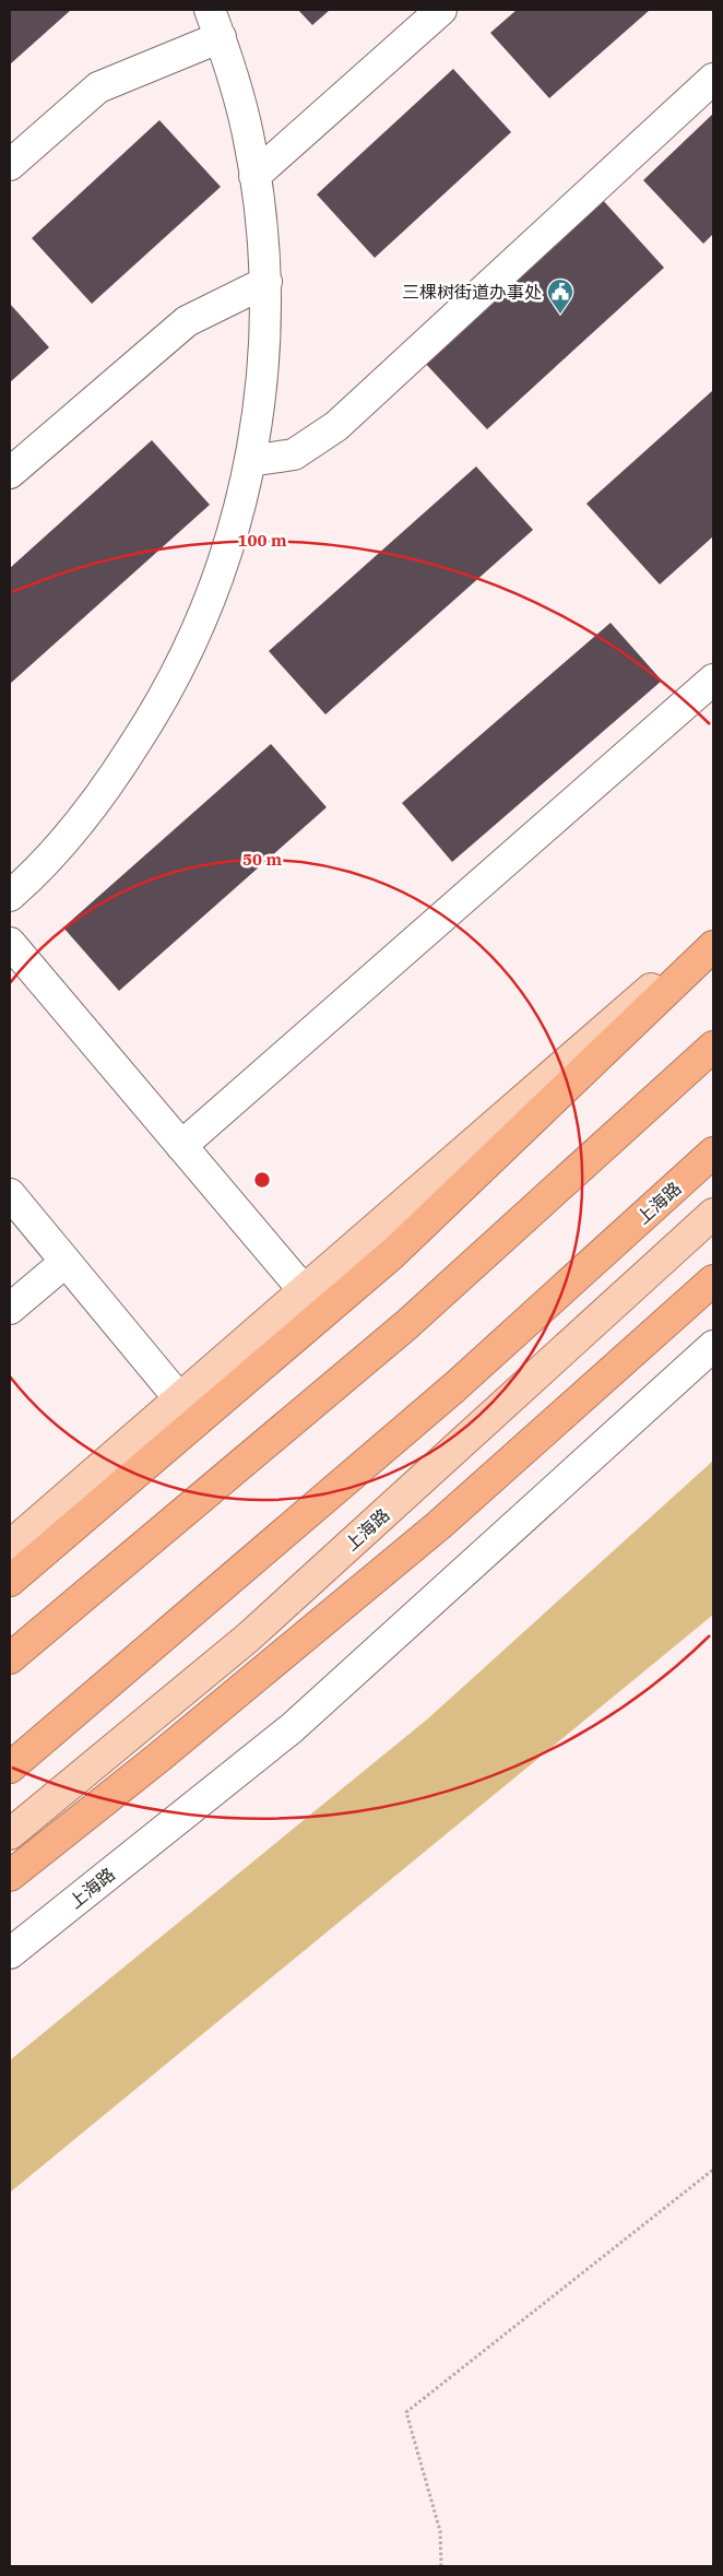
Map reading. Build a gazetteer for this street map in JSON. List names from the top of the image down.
{
  "streets": {
    "highway": ["上海路"]
  },
  "places": {
    "public building": ["三棵树街道办事处"]
  },
  "rings": ["100 m", "50 m"]
}
